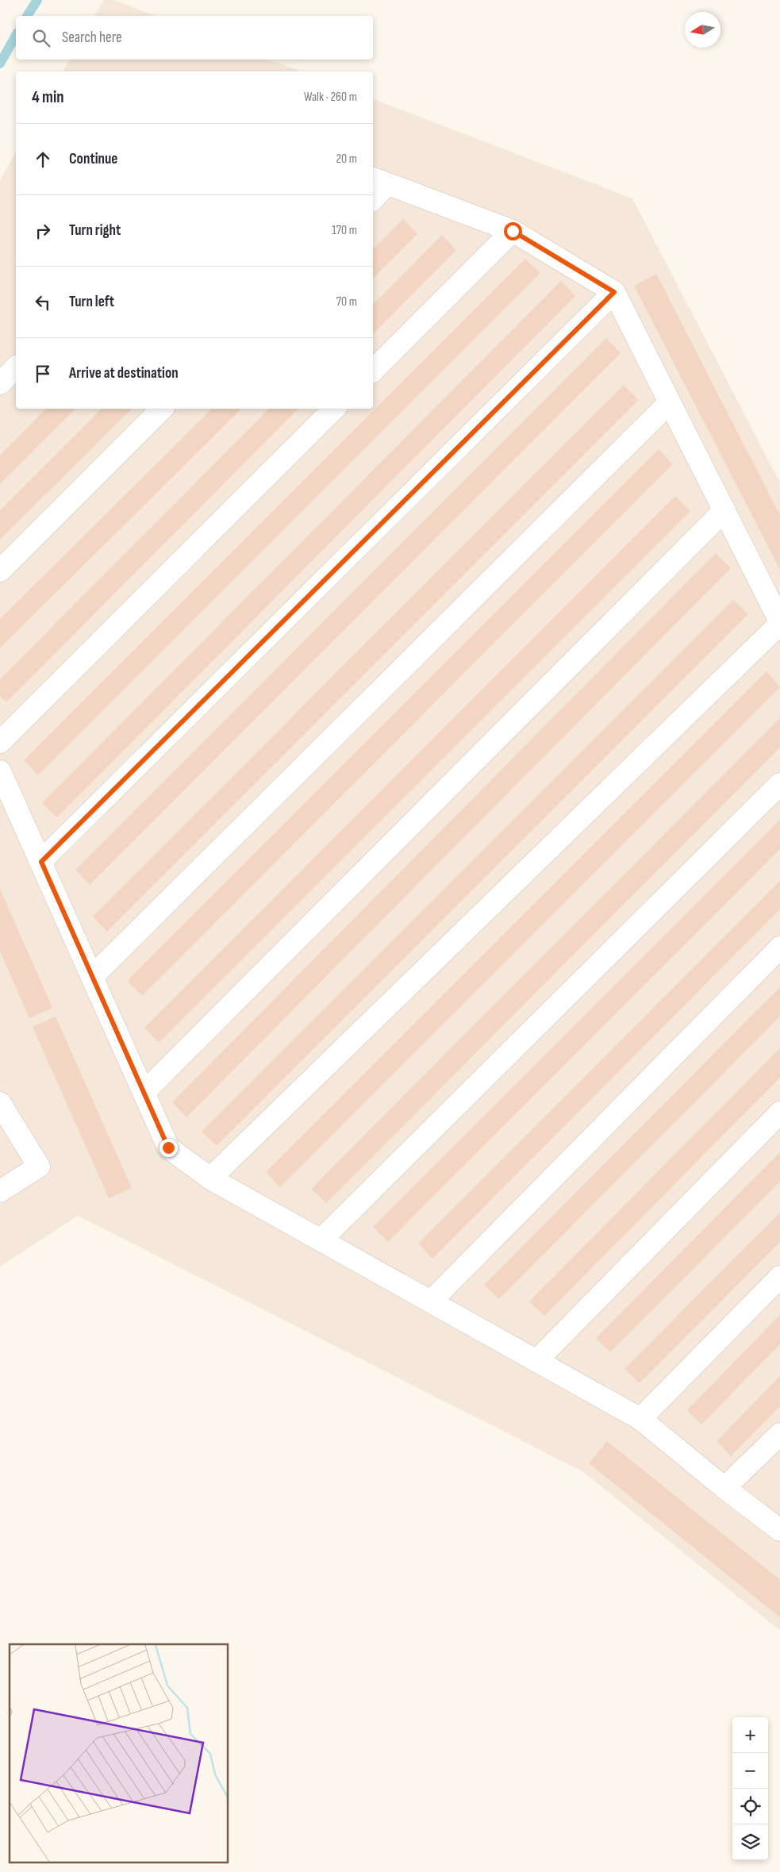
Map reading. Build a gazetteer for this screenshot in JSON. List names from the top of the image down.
{
  "north": "left",
  "page": {
    "search": "Search here",
    "heading": ["4 min", "Walk · 260 m"],
    "list": [
      ["Continue", "20 m"],
      ["Turn right", "170 m"],
      ["Turn left", "70 m"],
      "Arrive at destination"
    ],
    "map_buttons": ["+", "−"]
  }
}
